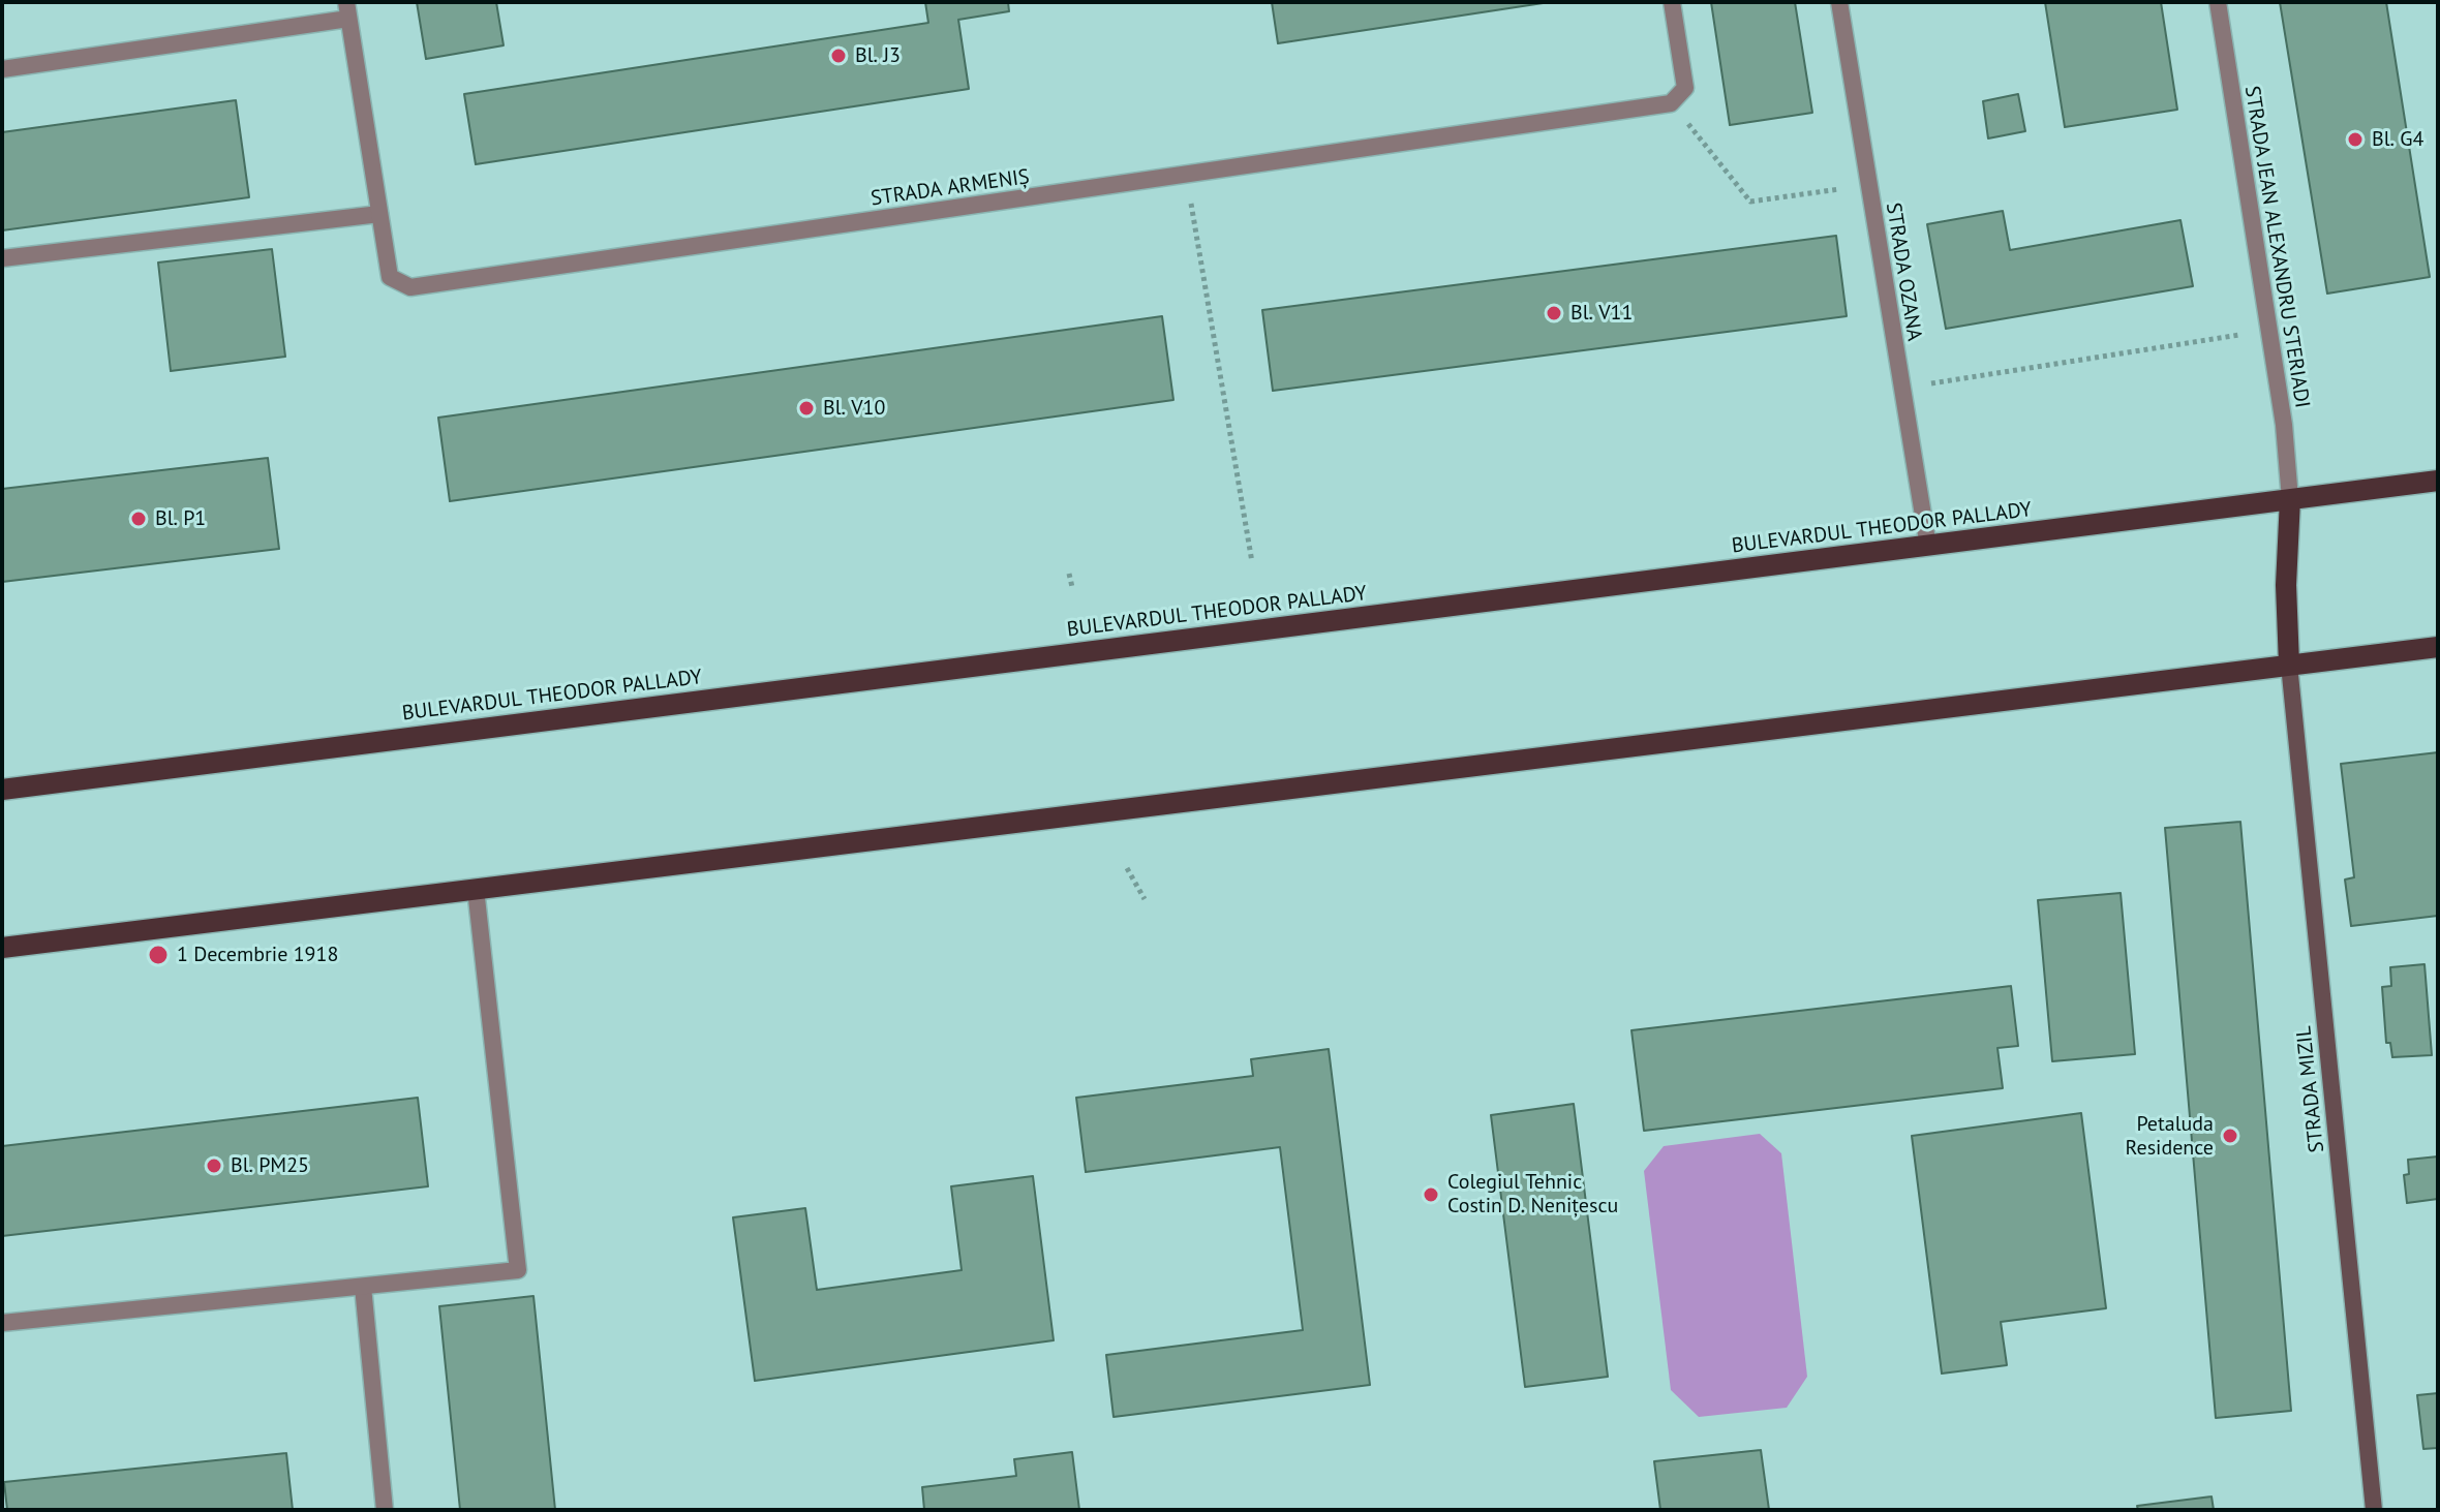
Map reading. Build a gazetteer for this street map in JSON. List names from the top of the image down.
{
  "streets": {
    "main road": ["BULEVARDUL THEODOR PALLADY"],
    "street": [
      "STRADA ARMENIȘ",
      "STRADA JEAN ALEXANDRU STERIADI",
      "STRADA OZANA",
      "STRADA MIZIL"
    ]
  },
  "crossings": [
    ["STRADA JEAN ALEXANDRU STERIADI", "BULEVARDUL THEODOR PALLADY"],
    ["STRADA OZANA", "BULEVARDUL THEODOR PALLADY"]
  ],
  "places": [
    "Bl. J3",
    "Bl. G4",
    "Bl. V11",
    "Bl. V10",
    "Bl. P1",
    "1 Decembrie 1918",
    "Petaluda Residence",
    "Bl. PM25",
    "Colegiul Tehnic Costin D. Nenițescu"
  ]
}
